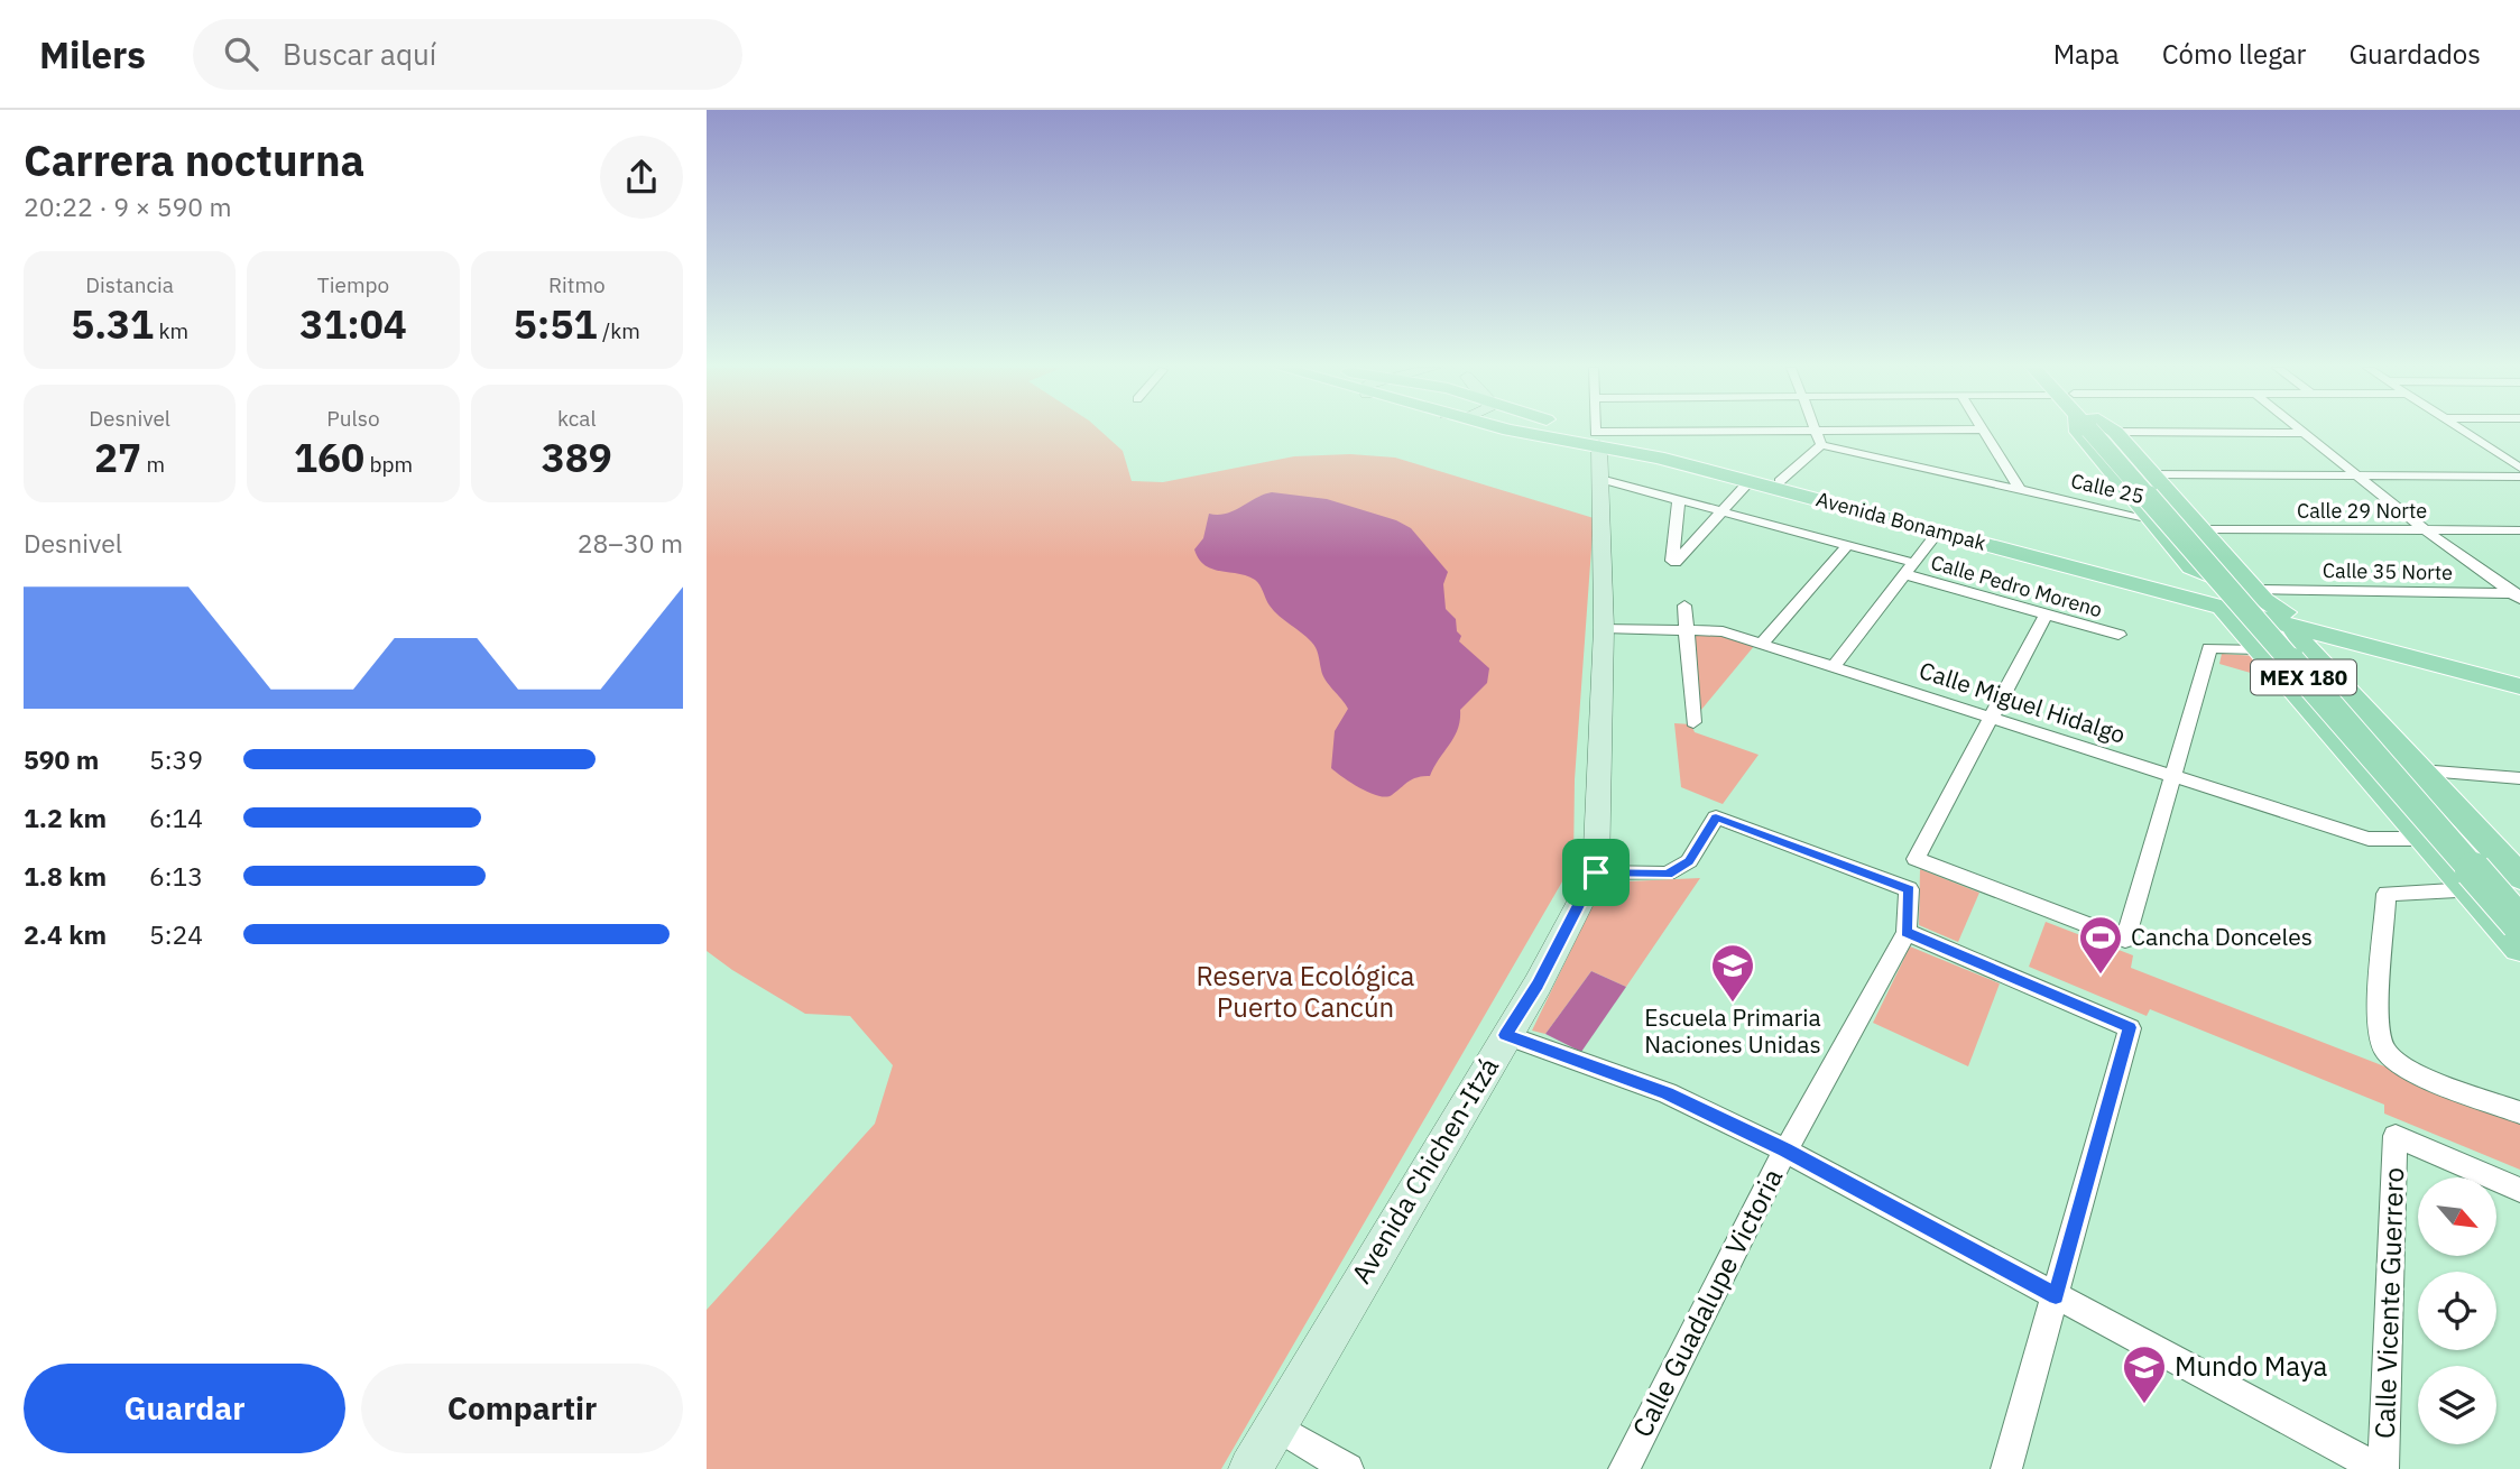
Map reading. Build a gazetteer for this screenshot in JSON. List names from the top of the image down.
{
  "streets": {
    "main road": ["Avenida Bonampak", "MEX 180"],
    "street": [
      "Calle 25",
      "Calle 29 Norte",
      "Calle 35 Norte",
      "Calle Pedro Moreno",
      "Calle Miguel Hidalgo",
      "Avenida Chichen-Itzá",
      "Calle Guadalupe Victoria",
      "Calle Vicente Guerrero"
    ]
  },
  "crossings": [
    ["Avenida Bonampak", "Avenida Chichen-Itzá"],
    ["Calle Pedro Moreno", "Avenida Chichen-Itzá"],
    ["Calle Miguel Hidalgo", "Avenida Chichen-Itzá"]
  ],
  "parks": ["Reserva Ecológica Puerto Cancún"],
  "places": {
    "sports": ["Cancha Donceles"],
    "school or university": ["Escuela Primaria Naciones Unidas", "Mundo Maya"]
  },
  "north": "bottom right",
  "page": {
    "header": "Milers",
    "search": "Buscar aquí",
    "nav": ["Mapa", "Cómo llegar", "Guardados"],
    "heading": ["Carrera nocturna", "20:22 · 9 × 590 m"],
    "stats": [
      ["Distancia", "5.31 km"],
      ["Tiempo", "31:04"],
      ["Ritmo", "5:51 /km"],
      ["Desnivel", "27 m"],
      ["Pulso", "160 bpm"],
      ["kcal", "389"]
    ],
    "chart": ["Desnivel", "28–30 m"],
    "list": [
      {
        "name": "590 m",
        "note": "5:39"
      },
      {
        "name": "1.2 km",
        "note": "6:14"
      },
      {
        "name": "1.8 km",
        "note": "6:13"
      },
      {
        "name": "2.4 km",
        "note": "5:24"
      }
    ],
    "buttons": ["Guardar", "Compartir"]
  }
}
